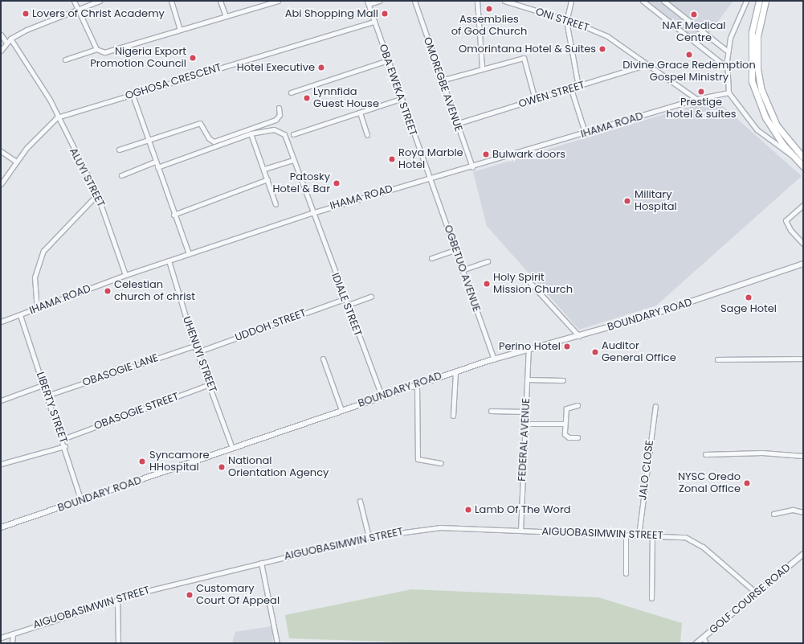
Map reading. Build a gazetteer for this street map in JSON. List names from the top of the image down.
{
  "streets": {
    "street": [
      "ONI STREET",
      "OGHOSA CRESCENT",
      "OMOREGBE AVENUE",
      "OBA EWEKA STREET",
      "OWEN STREET",
      "IHAMA ROAD",
      "ALUYI STREET",
      "OGBETUO AVENUE",
      "IDIALE STREET",
      "BOUNDARY ROAD",
      "UDDOH STREET",
      "UHENUYI STREET",
      "OBASOGIE LANE",
      "LIBERTY STREET",
      "OBASOGIE STREET",
      "FEDERAL AVENUE",
      "JALO CLOSE",
      "AIGUOBASIMWIN STREET",
      "GOLF COURSE ROAD"
    ]
  },
  "crossings": [
    ["ONI STREET", "OWEN STREET"],
    ["ONI STREET", "IHAMA ROAD"],
    ["OGHOSA CRESCENT", "OBA EWEKA STREET"],
    ["OGHOSA CRESCENT", "ALUYI STREET"],
    ["OMOREGBE AVENUE", "OWEN STREET"],
    ["OMOREGBE AVENUE", "IHAMA ROAD"],
    ["OBA EWEKA STREET", "IHAMA ROAD"],
    ["OBA EWEKA STREET", "OGBETUO AVENUE"],
    ["IHAMA ROAD", "ALUYI STREET"],
    ["IHAMA ROAD", "OGBETUO AVENUE"],
    ["IHAMA ROAD", "IDIALE STREET"],
    ["IHAMA ROAD", "UHENUYI STREET"],
    ["IHAMA ROAD", "LIBERTY STREET"],
    ["OGBETUO AVENUE", "BOUNDARY ROAD"],
    ["IDIALE STREET", "BOUNDARY ROAD"],
    ["IDIALE STREET", "UDDOH STREET"],
    ["BOUNDARY ROAD", "UHENUYI STREET"],
    ["BOUNDARY ROAD", "LIBERTY STREET"],
    ["BOUNDARY ROAD", "FEDERAL AVENUE"],
    ["UDDOH STREET", "UHENUYI STREET"],
    ["UHENUYI STREET", "OBASOGIE LANE"],
    ["UHENUYI STREET", "OBASOGIE STREET"],
    ["OBASOGIE LANE", "LIBERTY STREET"],
    ["LIBERTY STREET", "OBASOGIE STREET"],
    ["FEDERAL AVENUE", "AIGUOBASIMWIN STREET"],
    ["JALO CLOSE", "AIGUOBASIMWIN STREET"],
    ["AIGUOBASIMWIN STREET", "GOLF COURSE ROAD"]
  ],
  "places": [
    "Assemblies of God Church",
    "Lovers of Christ Academy",
    "Abi Shopping Mall",
    "NAF Medical Centre",
    "Omorintana Hotel & Suites",
    "Divine Grace Redemption Gospel Ministry",
    "Nigeria Export Promotion Council",
    "Hotel Executive",
    "Prestige hotel & suites",
    "Lynnfida Guest House",
    "Bulwark doors",
    "Roya Marble Hotel",
    "Patosky Hotel & Bar",
    "Military Hospital",
    "Holy Spirit Mission Church",
    "Celestian church of christ",
    "Sage Hotel",
    "Perino Hotel",
    "Auditor General Office",
    "Syncamore HHospital",
    "National Orientation Agency",
    "NYSC Oredo Zonal Office",
    "Lamb Of The Word",
    "Customary Court Of Appeal"
  ]
}
